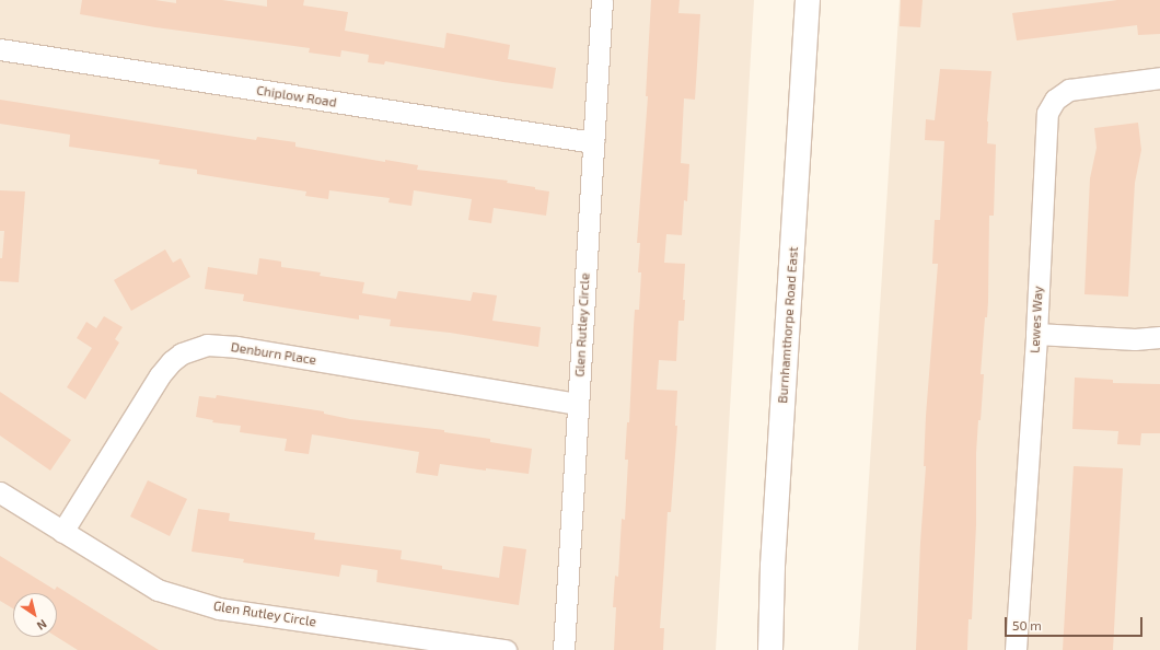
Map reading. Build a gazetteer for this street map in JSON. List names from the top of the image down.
{
  "streets": {
    "main road": ["Burnhamthorpe Road East"],
    "street": [
      "Chiplow Road",
      "Lewes Way",
      "Glen Rutley Circle",
      "Denburn Place"
    ]
  },
  "crossings": [
    ["Chiplow Road", "Glen Rutley Circle"],
    ["Glen Rutley Circle", "Denburn Place"]
  ],
  "scale_bar": "50 m",
  "north": "bottom right"
}
